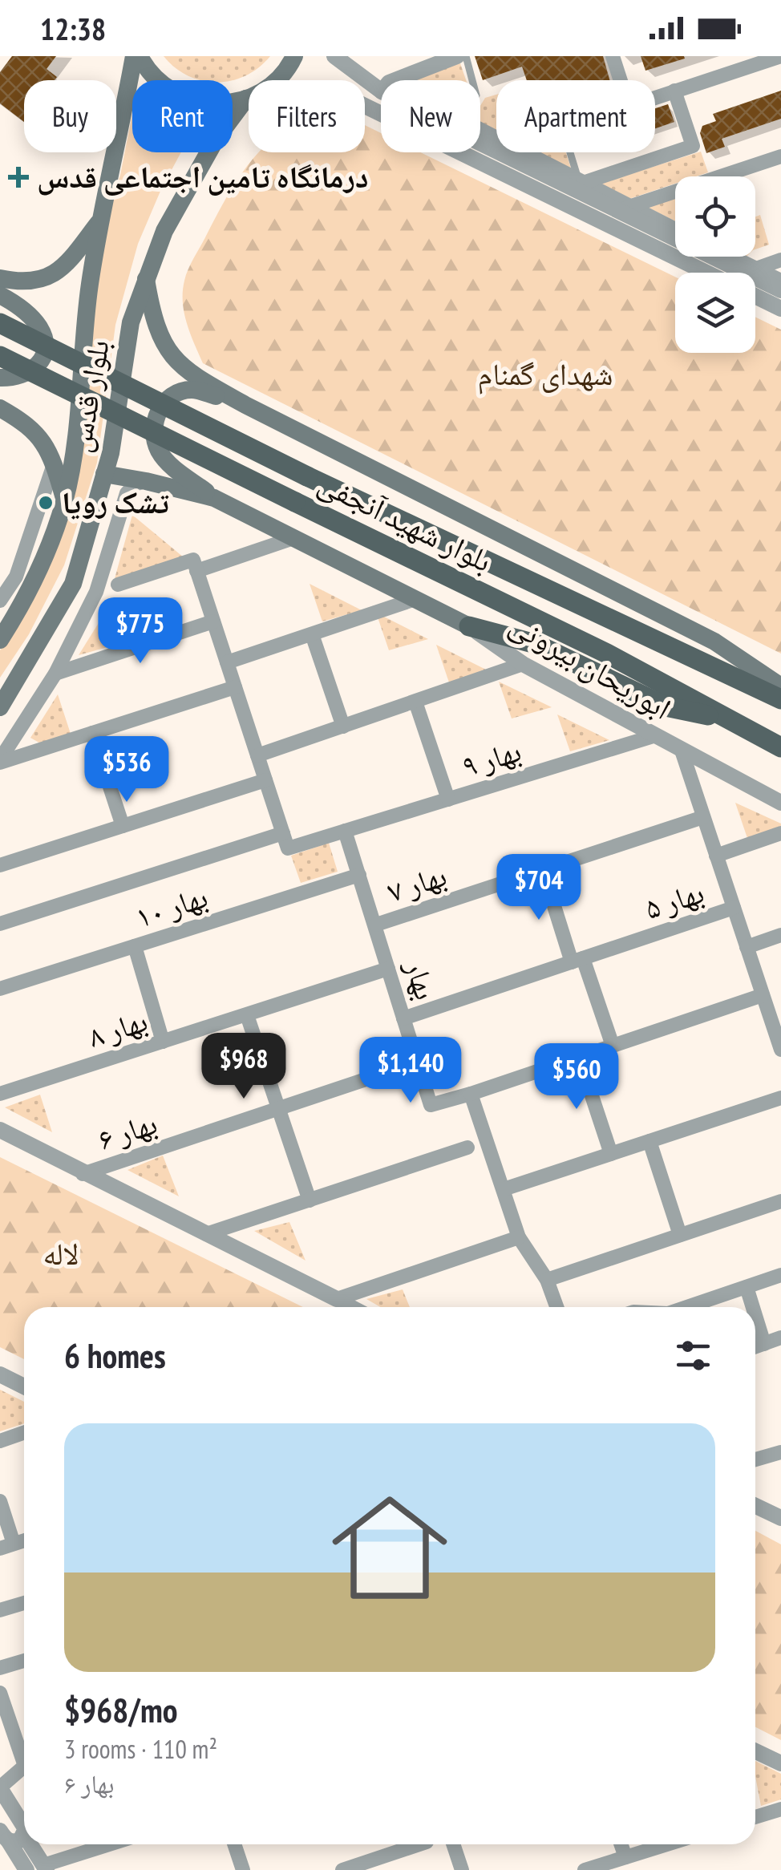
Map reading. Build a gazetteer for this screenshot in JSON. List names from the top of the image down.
{
  "streets": {
    "main road": ["بلوار قدس", "بلوار شهید آنجفی", "ابوریحان بیرونی"],
    "street": [
      "بهار ۹",
      "بهار ۷",
      "بهار ۵",
      "بهار ۱۰",
      "بهار",
      "بهار ۸",
      "بهار ۶"
    ]
  },
  "crossings": [
    ["بلوار قدس", "ابوریحان بیرونی"],
    ["ابوریحان بیرونی", "بهار ۹"],
    ["بهار ۹", "بهار"],
    ["بهار ۷", "بهار"],
    ["بهار ۵", "بهار"],
    ["بهار ۱۰", "بهار"],
    ["بهار", "بهار ۸"],
    ["بهار", "بهار ۶"]
  ],
  "parks": ["شهدای گمنام", "لاله"],
  "places": {
    "health": ["درمانگاه تامین اجتماعی قدس"],
    "other": ["تشک رویا"]
  },
  "page": {
    "status": "12:38",
    "chip": [
      "Buy",
      "Rent",
      "Filters",
      "New",
      "Apartment"
    ],
    "price": [
      "$775",
      "$536",
      "$704",
      "$968",
      "$1,140",
      "$560"
    ],
    "heading": "6 homes",
    "list": [
      {
        "name": "$968/mo",
        "note": "3 rooms · 110 m² · بهار ۶"
      }
    ]
  }
}
